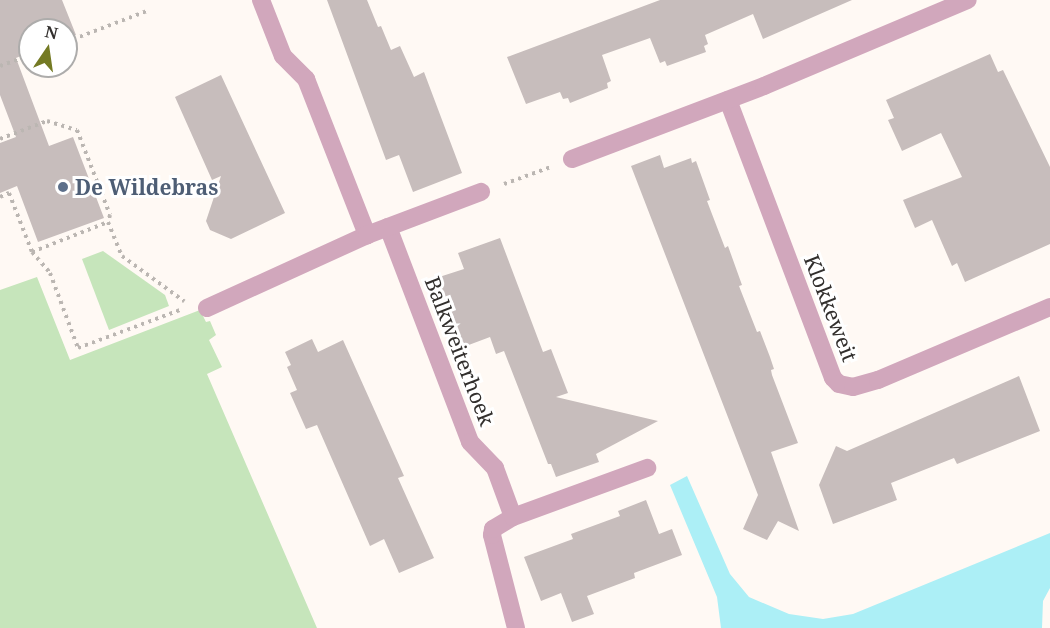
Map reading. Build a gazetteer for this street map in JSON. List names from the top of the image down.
{
  "streets": {
    "street": ["Klokkeweit", "Balkweiterhoek"]
  },
  "places": ["De Wildebras"],
  "north": "top"
}
